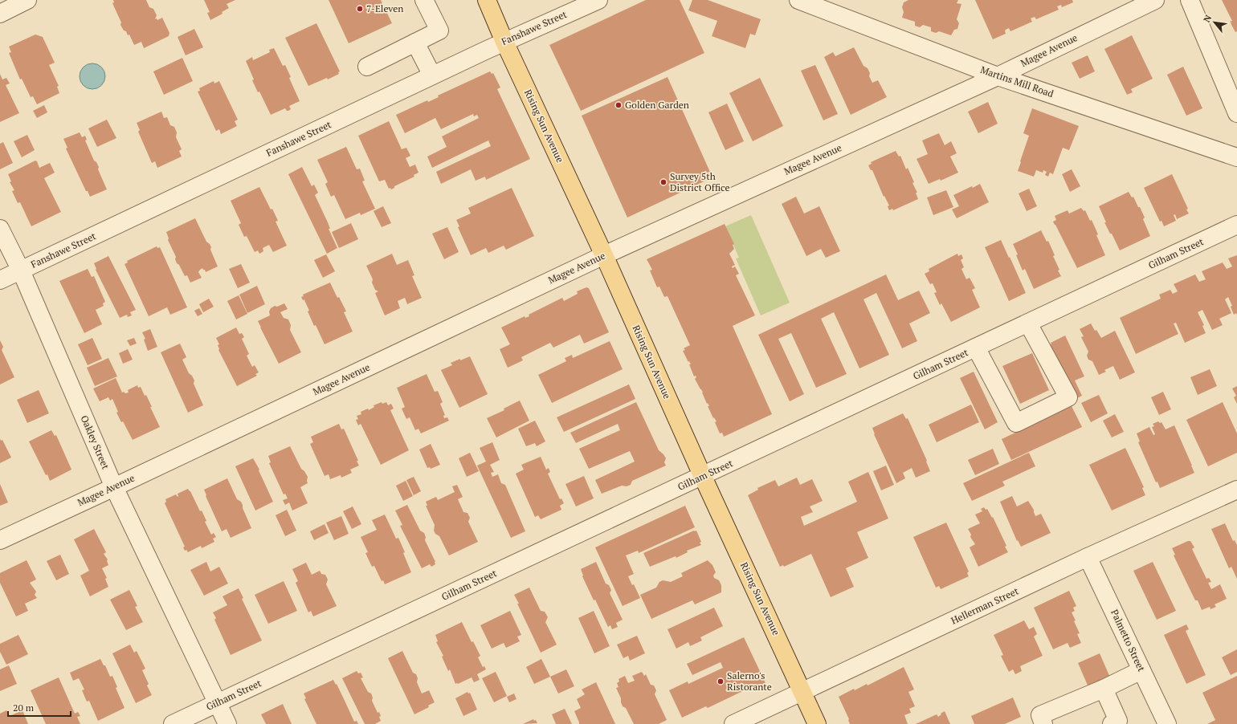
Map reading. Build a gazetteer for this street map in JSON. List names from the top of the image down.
{
  "streets": {
    "main road": ["Rising Sun Avenue"],
    "street": [
      "Fanshawe Street",
      "Magee Avenue",
      "Martins Mill Road",
      "Gilham Street",
      "Oakley Street",
      "Hellerman Street",
      "Palmetto Street"
    ]
  },
  "crossings": [
    ["Fanshawe Street", "Rising Sun Avenue"],
    ["Fanshawe Street", "Oakley Street"],
    ["Magee Avenue", "Martins Mill Road"],
    ["Magee Avenue", "Rising Sun Avenue"],
    ["Magee Avenue", "Oakley Street"],
    ["Rising Sun Avenue", "Gilham Street"],
    ["Rising Sun Avenue", "Hellerman Street"],
    ["Gilham Street", "Oakley Street"],
    ["Hellerman Street", "Palmetto Street"]
  ],
  "places": [
    "7-Eleven",
    "Golden Garden",
    "Survey 5th District Office",
    "Salerno's Ristorante"
  ],
  "scale_bar": "20 m",
  "north": "top left"
}
